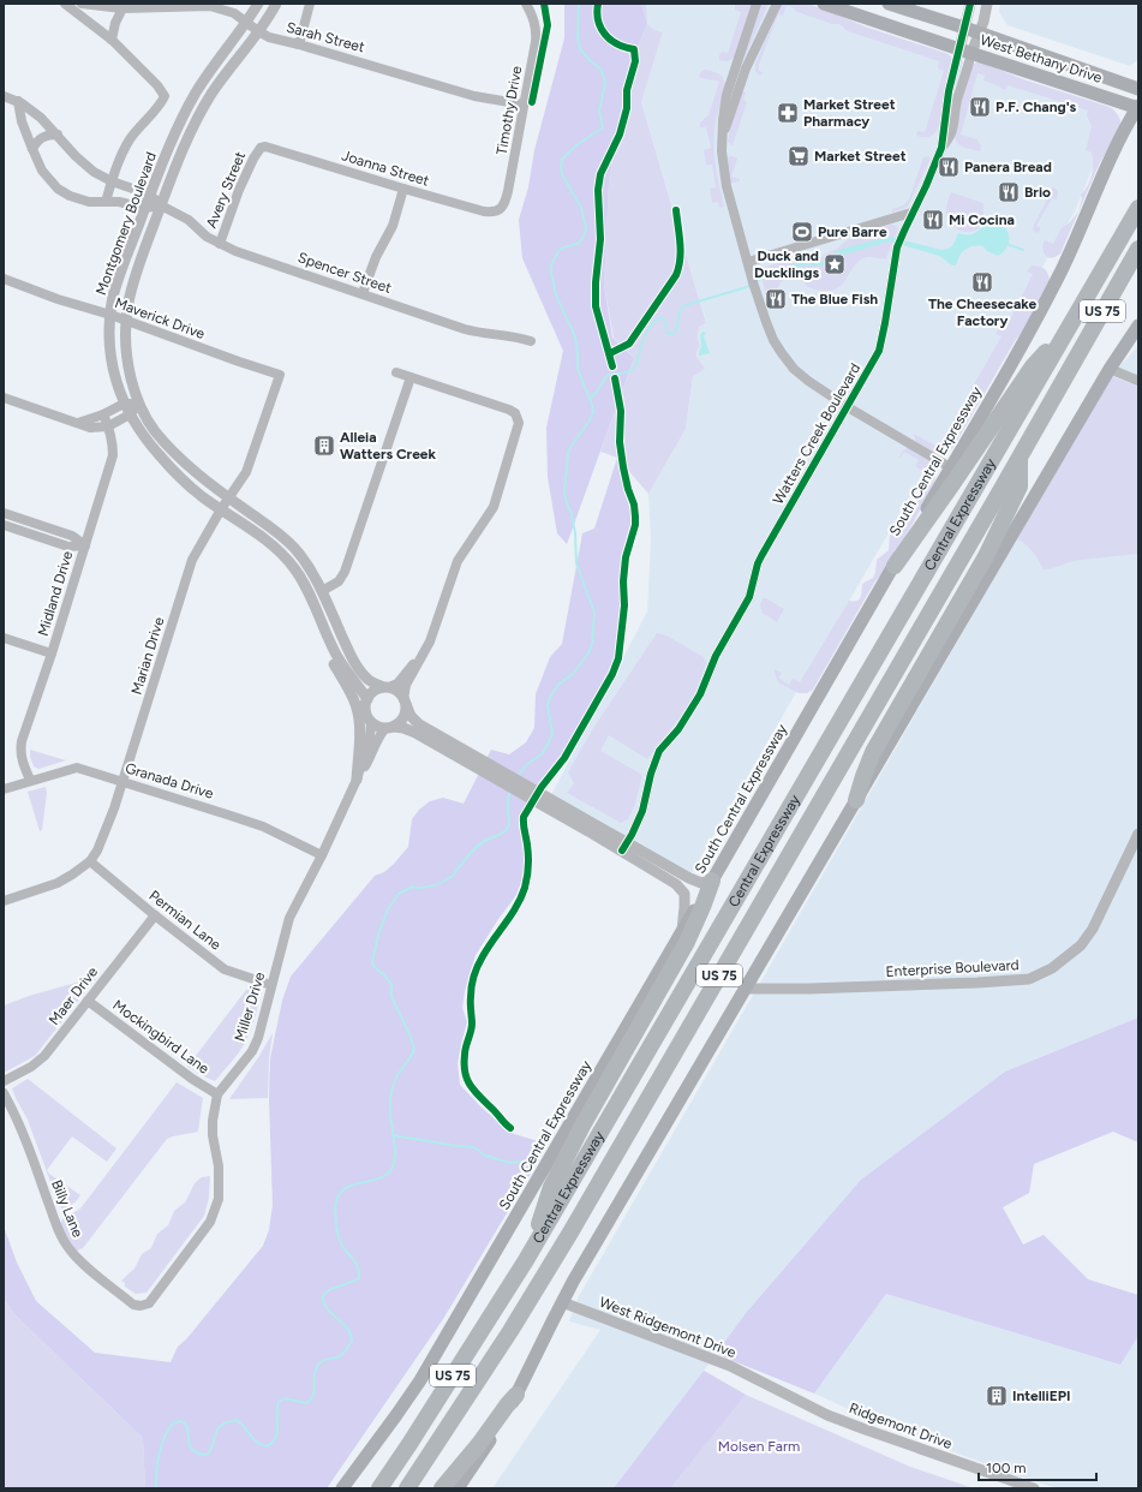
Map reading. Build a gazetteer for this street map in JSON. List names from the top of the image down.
{
  "streets": {
    "highway": ["US 75", "Central Expressway"],
    "main road": ["West Bethany Drive", "South Central Expressway"],
    "street": [
      "Sarah Street",
      "Timothy Drive",
      "Joanna Street",
      "Avery Street",
      "Montgomery Boulevard",
      "Spencer Street",
      "Maverick Drive",
      "Watters Creek Boulevard",
      "Midland Drive",
      "Marian Drive",
      "Granada Drive",
      "Permian Lane",
      "Enterprise Boulevard",
      "Maer Drive",
      "Miller Drive",
      "Mockingbird Lane",
      "Billy Lane",
      "West Ridgemont Drive",
      "Ridgemont Drive"
    ]
  },
  "crossings": [
    ["Sarah Street", "Timothy Drive"],
    ["Sarah Street", "Montgomery Boulevard"],
    ["West Bethany Drive", "Watters Creek Boulevard"],
    ["West Bethany Drive", "South Central Expressway"],
    ["Timothy Drive", "Joanna Street"],
    ["Joanna Street", "Avery Street"],
    ["Avery Street", "Spencer Street"],
    ["Montgomery Boulevard", "Spencer Street"],
    ["Montgomery Boulevard", "Maverick Drive"],
    ["Montgomery Boulevard", "Marian Drive"],
    ["Montgomery Boulevard", "Miller Drive"],
    ["Maverick Drive", "Marian Drive"],
    ["Midland Drive", "Granada Drive"],
    ["Marian Drive", "Granada Drive"],
    ["Marian Drive", "Permian Lane"],
    ["Granada Drive", "Miller Drive"],
    ["Permian Lane", "Maer Drive"],
    ["Permian Lane", "Miller Drive"],
    ["Maer Drive", "Mockingbird Lane"],
    ["Miller Drive", "Mockingbird Lane"],
    ["Miller Drive", "Billy Lane"],
    ["West Ridgemont Drive", "Ridgemont Drive"]
  ],
  "parks": ["Molsen Farm"],
  "places": {
    "restaurant": [
      "P.F. Chang's",
      "Panera Bread",
      "Brio",
      "Mi Cocina",
      "The Cheesecake Factory",
      "The Blue Fish"
    ],
    "pharmacy": ["Market Street Pharmacy"],
    "supermarket": ["Market Street"],
    "sports": ["Pure Barre"],
    "place": ["Duck and Ducklings"],
    "building": ["Alleia Watters Creek", "IntelliEPI"]
  },
  "scale_bar": "100 m"
}
